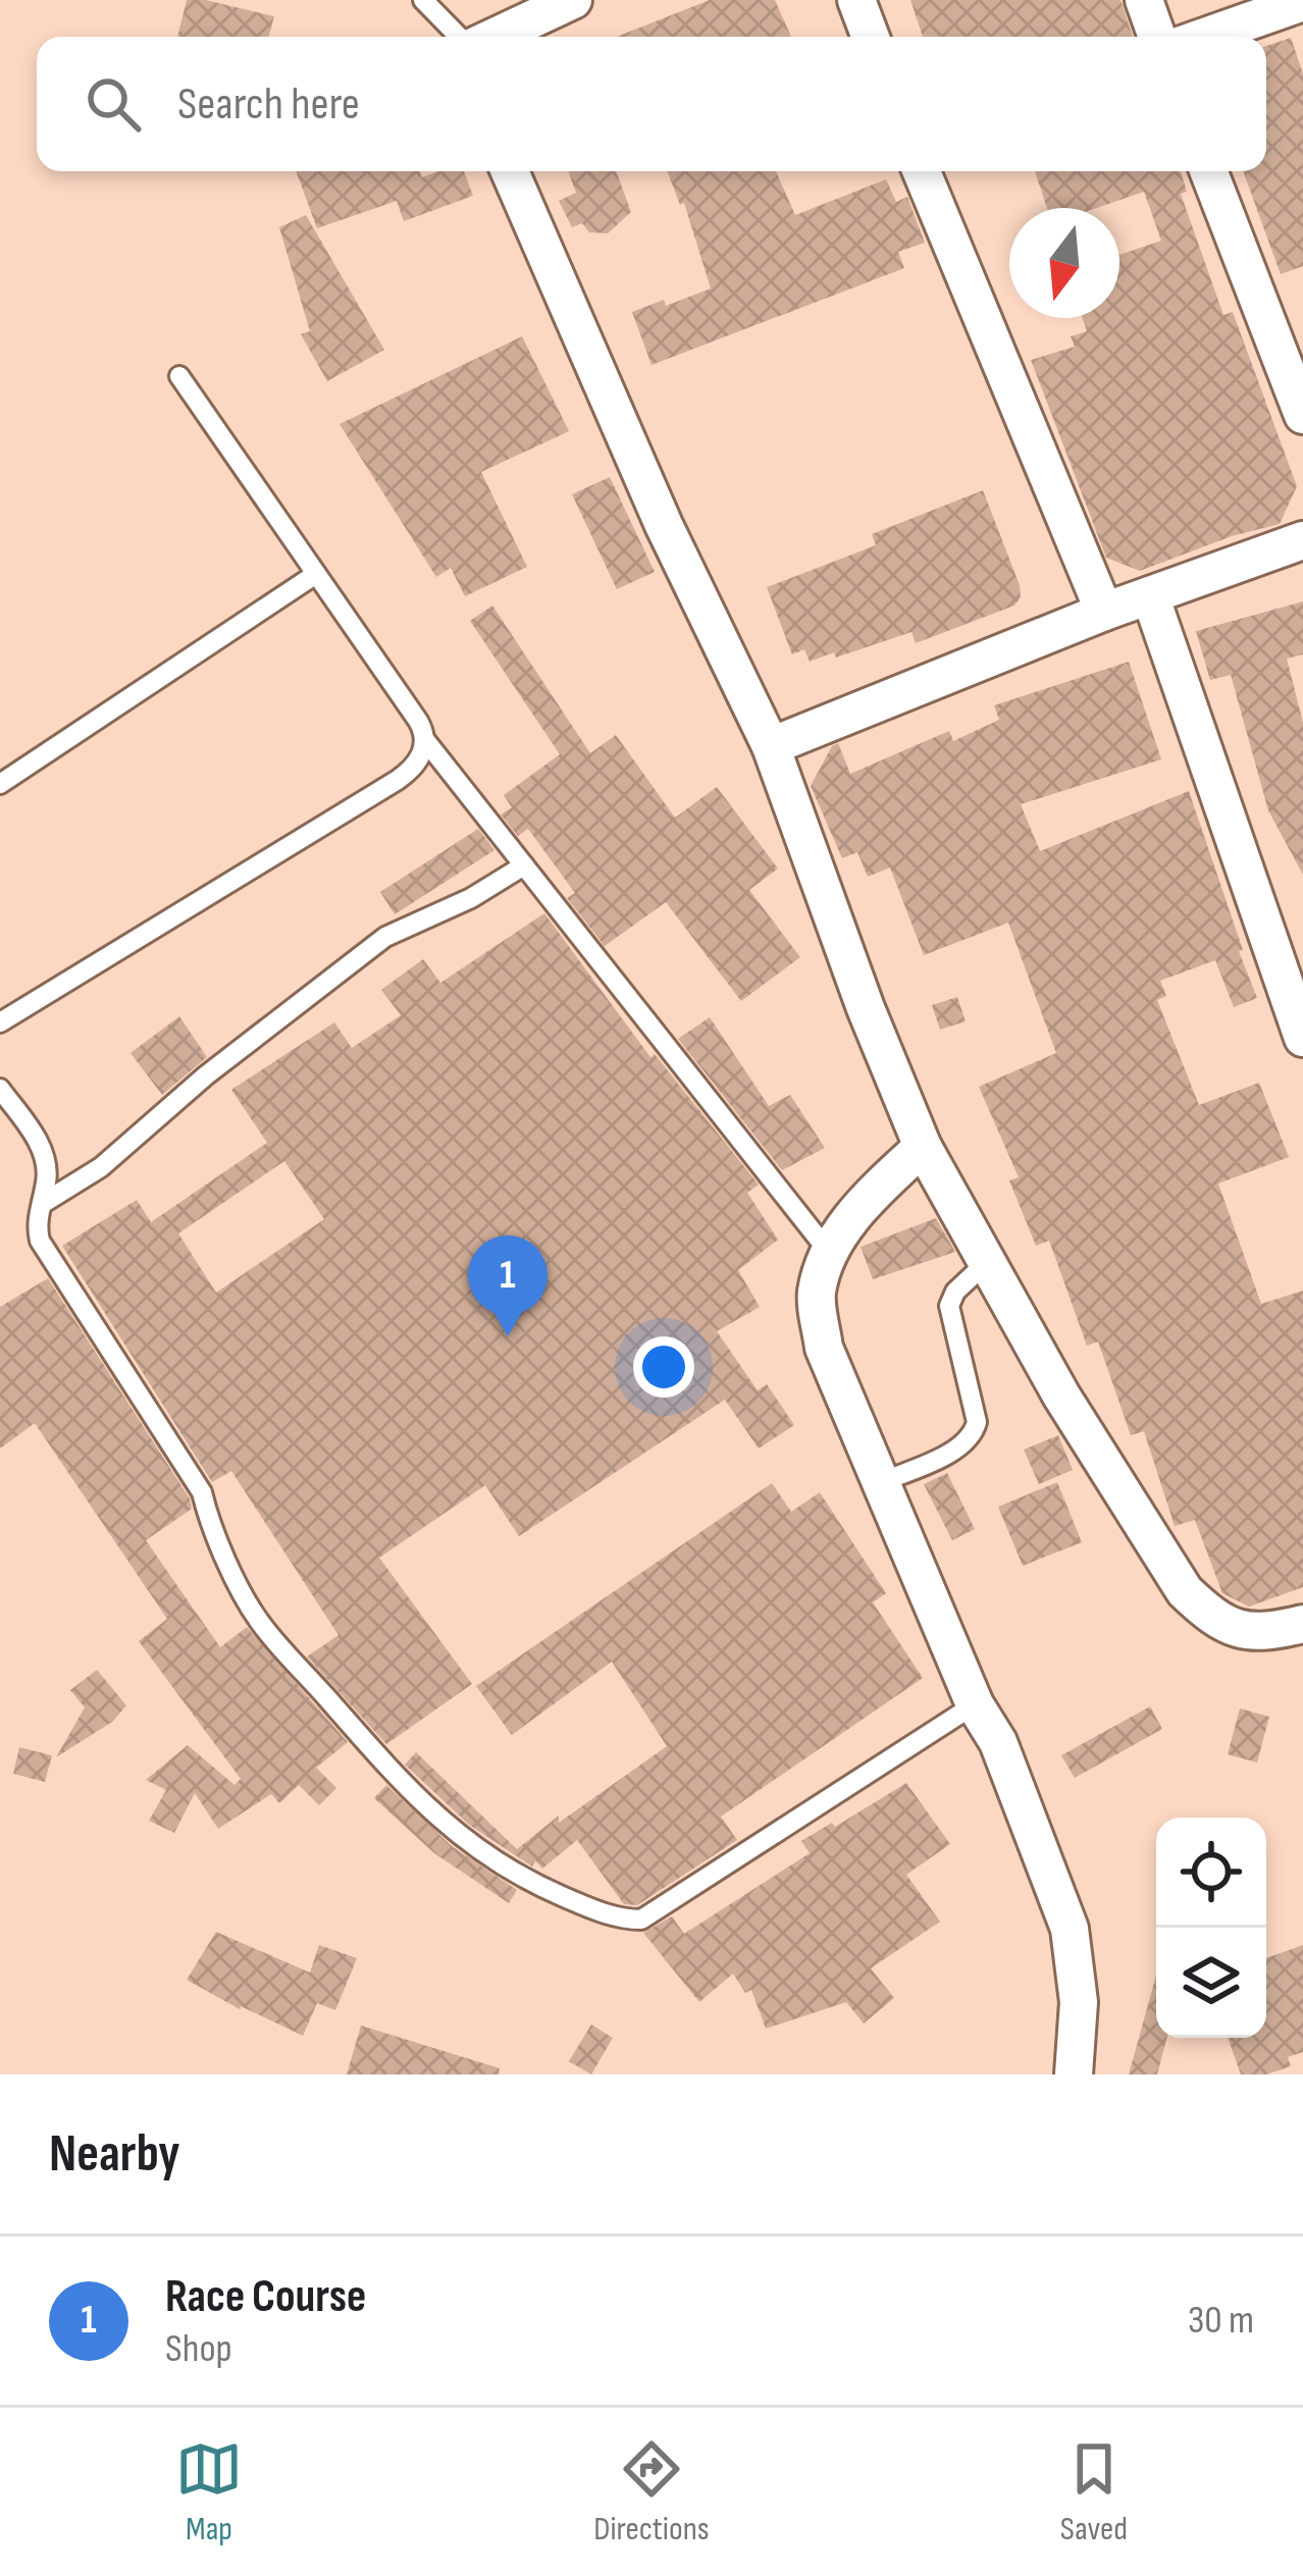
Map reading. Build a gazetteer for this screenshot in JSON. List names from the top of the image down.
{
  "north": "bottom",
  "page": {
    "search": "Search here",
    "pins": "1",
    "heading": "Nearby",
    "list": [
      {
        "mark": "1",
        "name": "Race Course",
        "note": "Shop",
        "value": "30 m"
      }
    ],
    "nav": ["Map", "Directions", "Saved"]
  }
}
